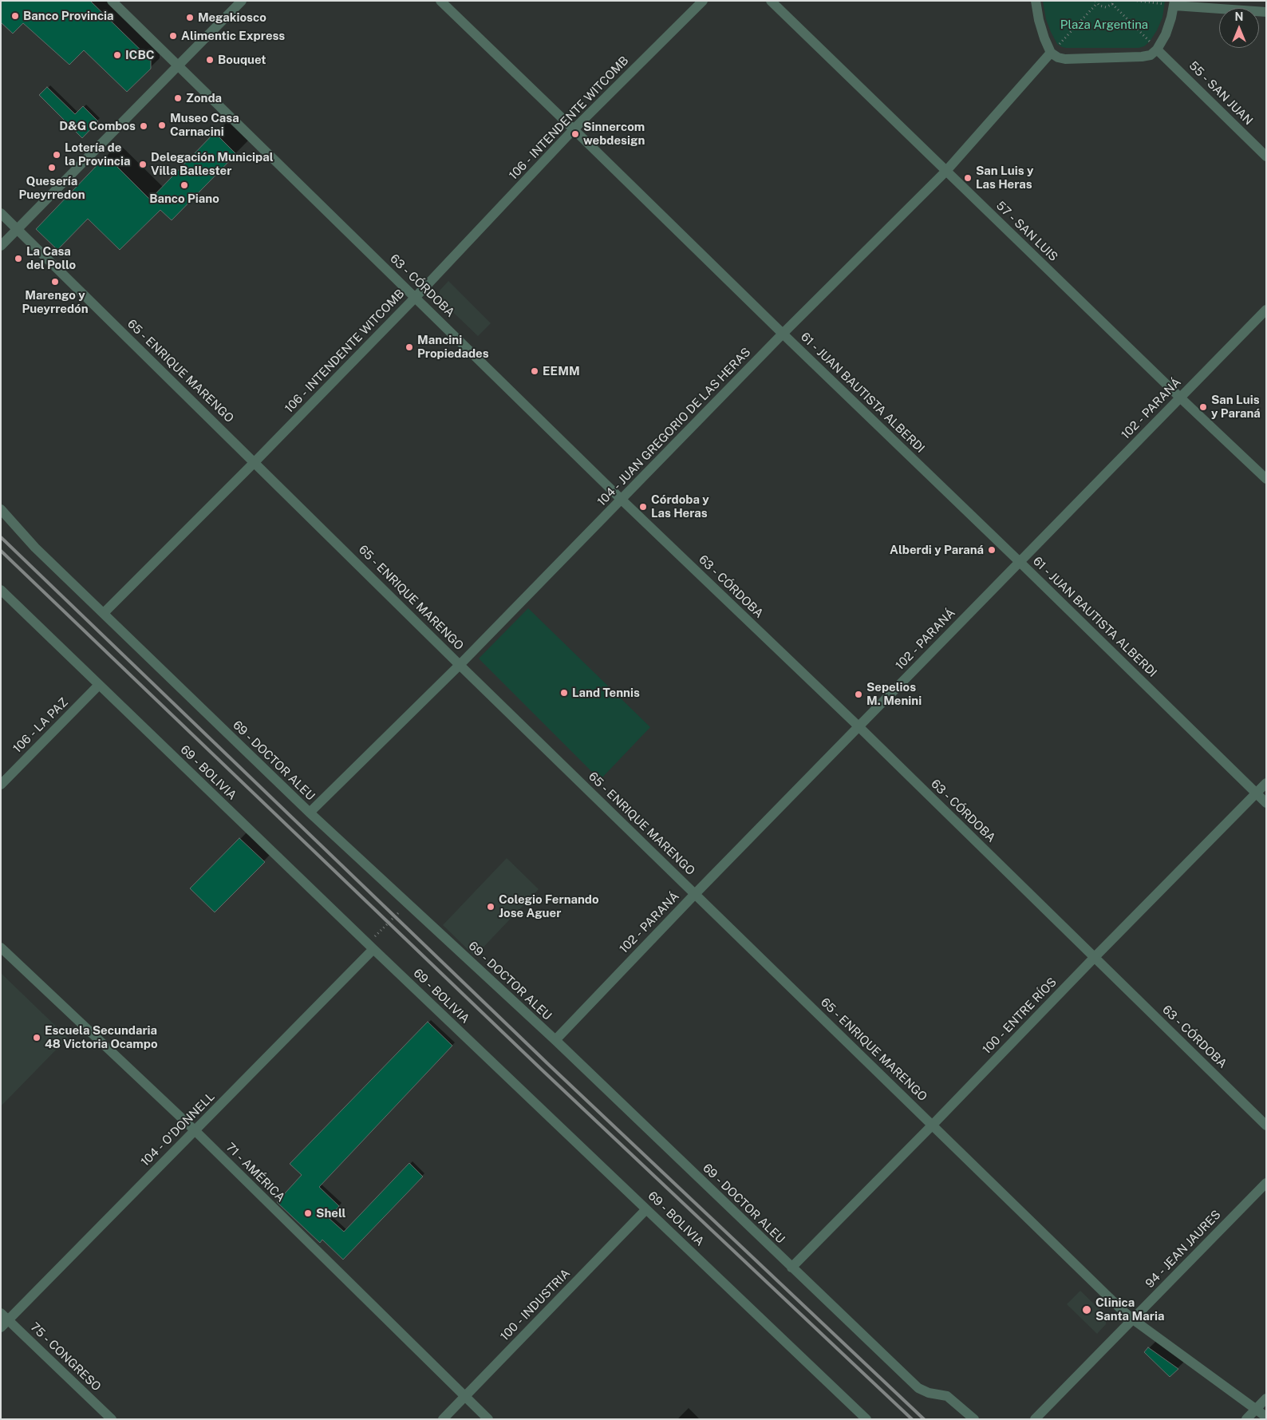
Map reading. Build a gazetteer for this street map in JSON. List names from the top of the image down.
{
  "streets": {
    "street": [
      "55 - SAN JUAN",
      "106 - INTENDENTE WITCOMB",
      "57 - SAN LUIS",
      "63 - CÓRDOBA",
      "65 - ENRIQUE MARENGO",
      "61 - JUAN BAUTISTA ALBERDI",
      "102 - PARANÁ",
      "104 - JUAN GREGORIO DE LAS HERAS",
      "106 - LA PAZ",
      "69 - DOCTOR ALEU",
      "69 - BOLIVIA",
      "100 - ENTRE RÍOS",
      "104 - O'DONNELL",
      "71 - AMÉRICA",
      "94 - JEAN JAURES",
      "100 - INDUSTRIA",
      "75 - CONGRESO"
    ]
  },
  "crossings": [
    ["106 - INTENDENTE WITCOMB", "63 - CÓRDOBA"],
    ["106 - INTENDENTE WITCOMB", "65 - ENRIQUE MARENGO"],
    ["106 - INTENDENTE WITCOMB", "61 - JUAN BAUTISTA ALBERDI"],
    ["106 - INTENDENTE WITCOMB", "69 - DOCTOR ALEU"],
    ["57 - SAN LUIS", "102 - PARANÁ"],
    ["57 - SAN LUIS", "104 - JUAN GREGORIO DE LAS HERAS"],
    ["63 - CÓRDOBA", "102 - PARANÁ"],
    ["63 - CÓRDOBA", "104 - JUAN GREGORIO DE LAS HERAS"],
    ["63 - CÓRDOBA", "100 - ENTRE RÍOS"],
    ["65 - ENRIQUE MARENGO", "102 - PARANÁ"],
    ["65 - ENRIQUE MARENGO", "104 - JUAN GREGORIO DE LAS HERAS"],
    ["65 - ENRIQUE MARENGO", "100 - ENTRE RÍOS"],
    ["65 - ENRIQUE MARENGO", "94 - JEAN JAURES"],
    ["61 - JUAN BAUTISTA ALBERDI", "102 - PARANÁ"],
    ["61 - JUAN BAUTISTA ALBERDI", "104 - JUAN GREGORIO DE LAS HERAS"],
    ["61 - JUAN BAUTISTA ALBERDI", "100 - ENTRE RÍOS"],
    ["102 - PARANÁ", "69 - DOCTOR ALEU"],
    ["104 - JUAN GREGORIO DE LAS HERAS", "69 - DOCTOR ALEU"],
    ["106 - LA PAZ", "69 - BOLIVIA"],
    ["69 - DOCTOR ALEU", "100 - ENTRE RÍOS"],
    ["69 - BOLIVIA", "104 - O'DONNELL"],
    ["69 - BOLIVIA", "100 - INDUSTRIA"],
    ["104 - O'DONNELL", "71 - AMÉRICA"],
    ["104 - O'DONNELL", "75 - CONGRESO"],
    ["71 - AMÉRICA", "100 - INDUSTRIA"]
  ],
  "parks": ["Plaza Argentina"],
  "places": [
    "Banco Provincia",
    "Megakiosco",
    "Alimentic Express",
    "ICBC",
    "Bouquet",
    "Zonda",
    "Museo Casa Carnacini",
    "D&G Combos",
    "Sinnercom webdesign",
    "Lotería de la Provincia",
    "Delegación Municipal Villa Ballester",
    "Quesería Pueyrredon",
    "San Luis y Las Heras",
    "Banco Piano",
    "La Casa del Pollo",
    "Marengo y Pueyrredón",
    "Mancini Propiedades",
    "EEMM",
    "San Luis y Paraná",
    "Córdoba y Las Heras",
    "Alberdi y Paraná",
    "Land Tennis",
    "Sepelios M. Menini",
    "Colegio Fernando Jose Aguer",
    "Escuela Secundaria 48 Victoria Ocampo",
    "Shell",
    "Clinica Santa Maria"
  ],
  "north": "top"
}
